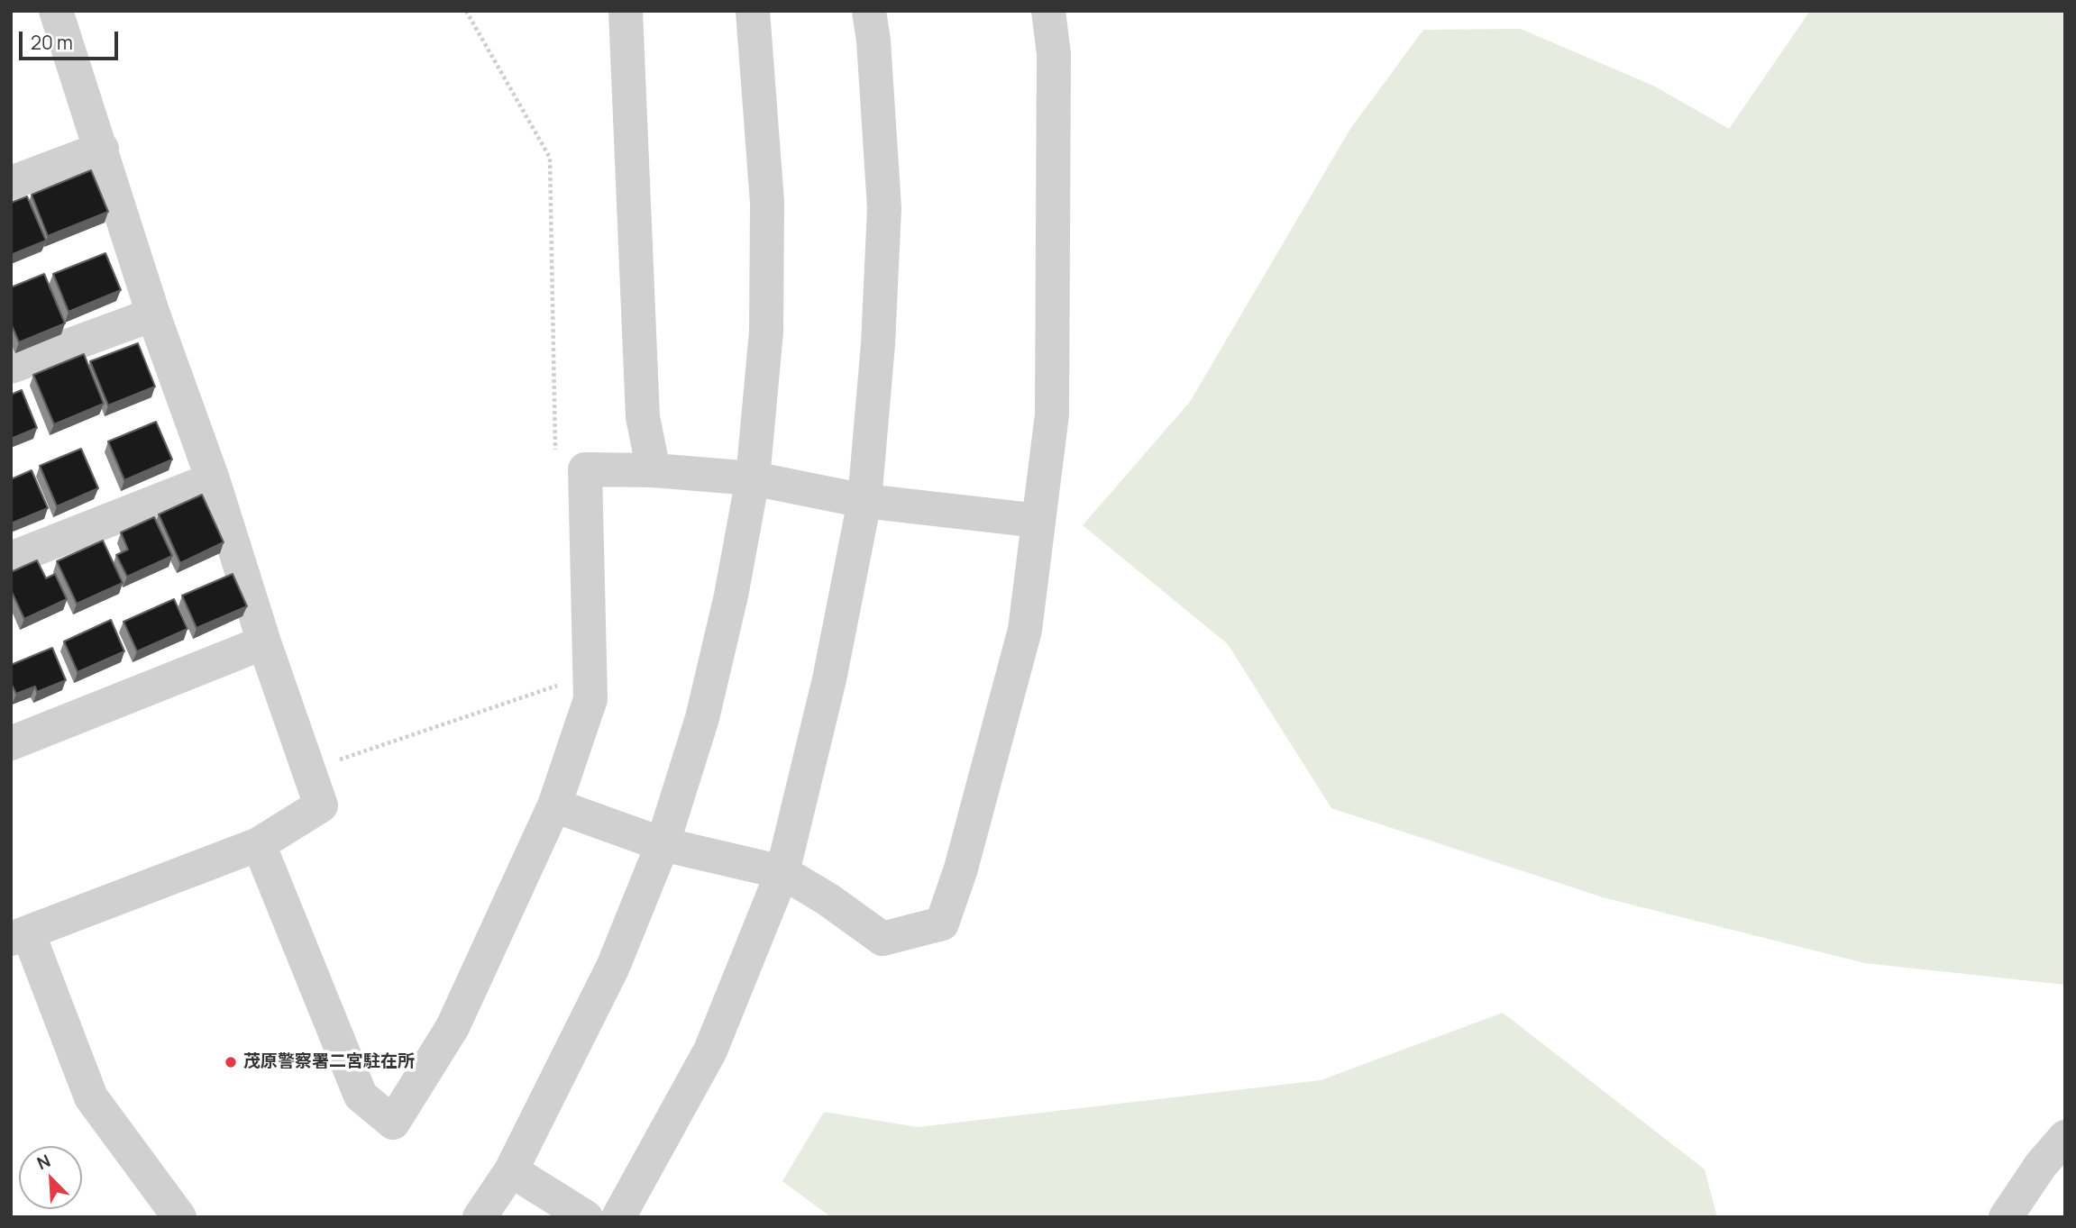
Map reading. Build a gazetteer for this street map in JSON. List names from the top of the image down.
{
  "places": ["茂原警察署二宮駐在所"],
  "scale_bar": "20 m",
  "north": "top left"
}
